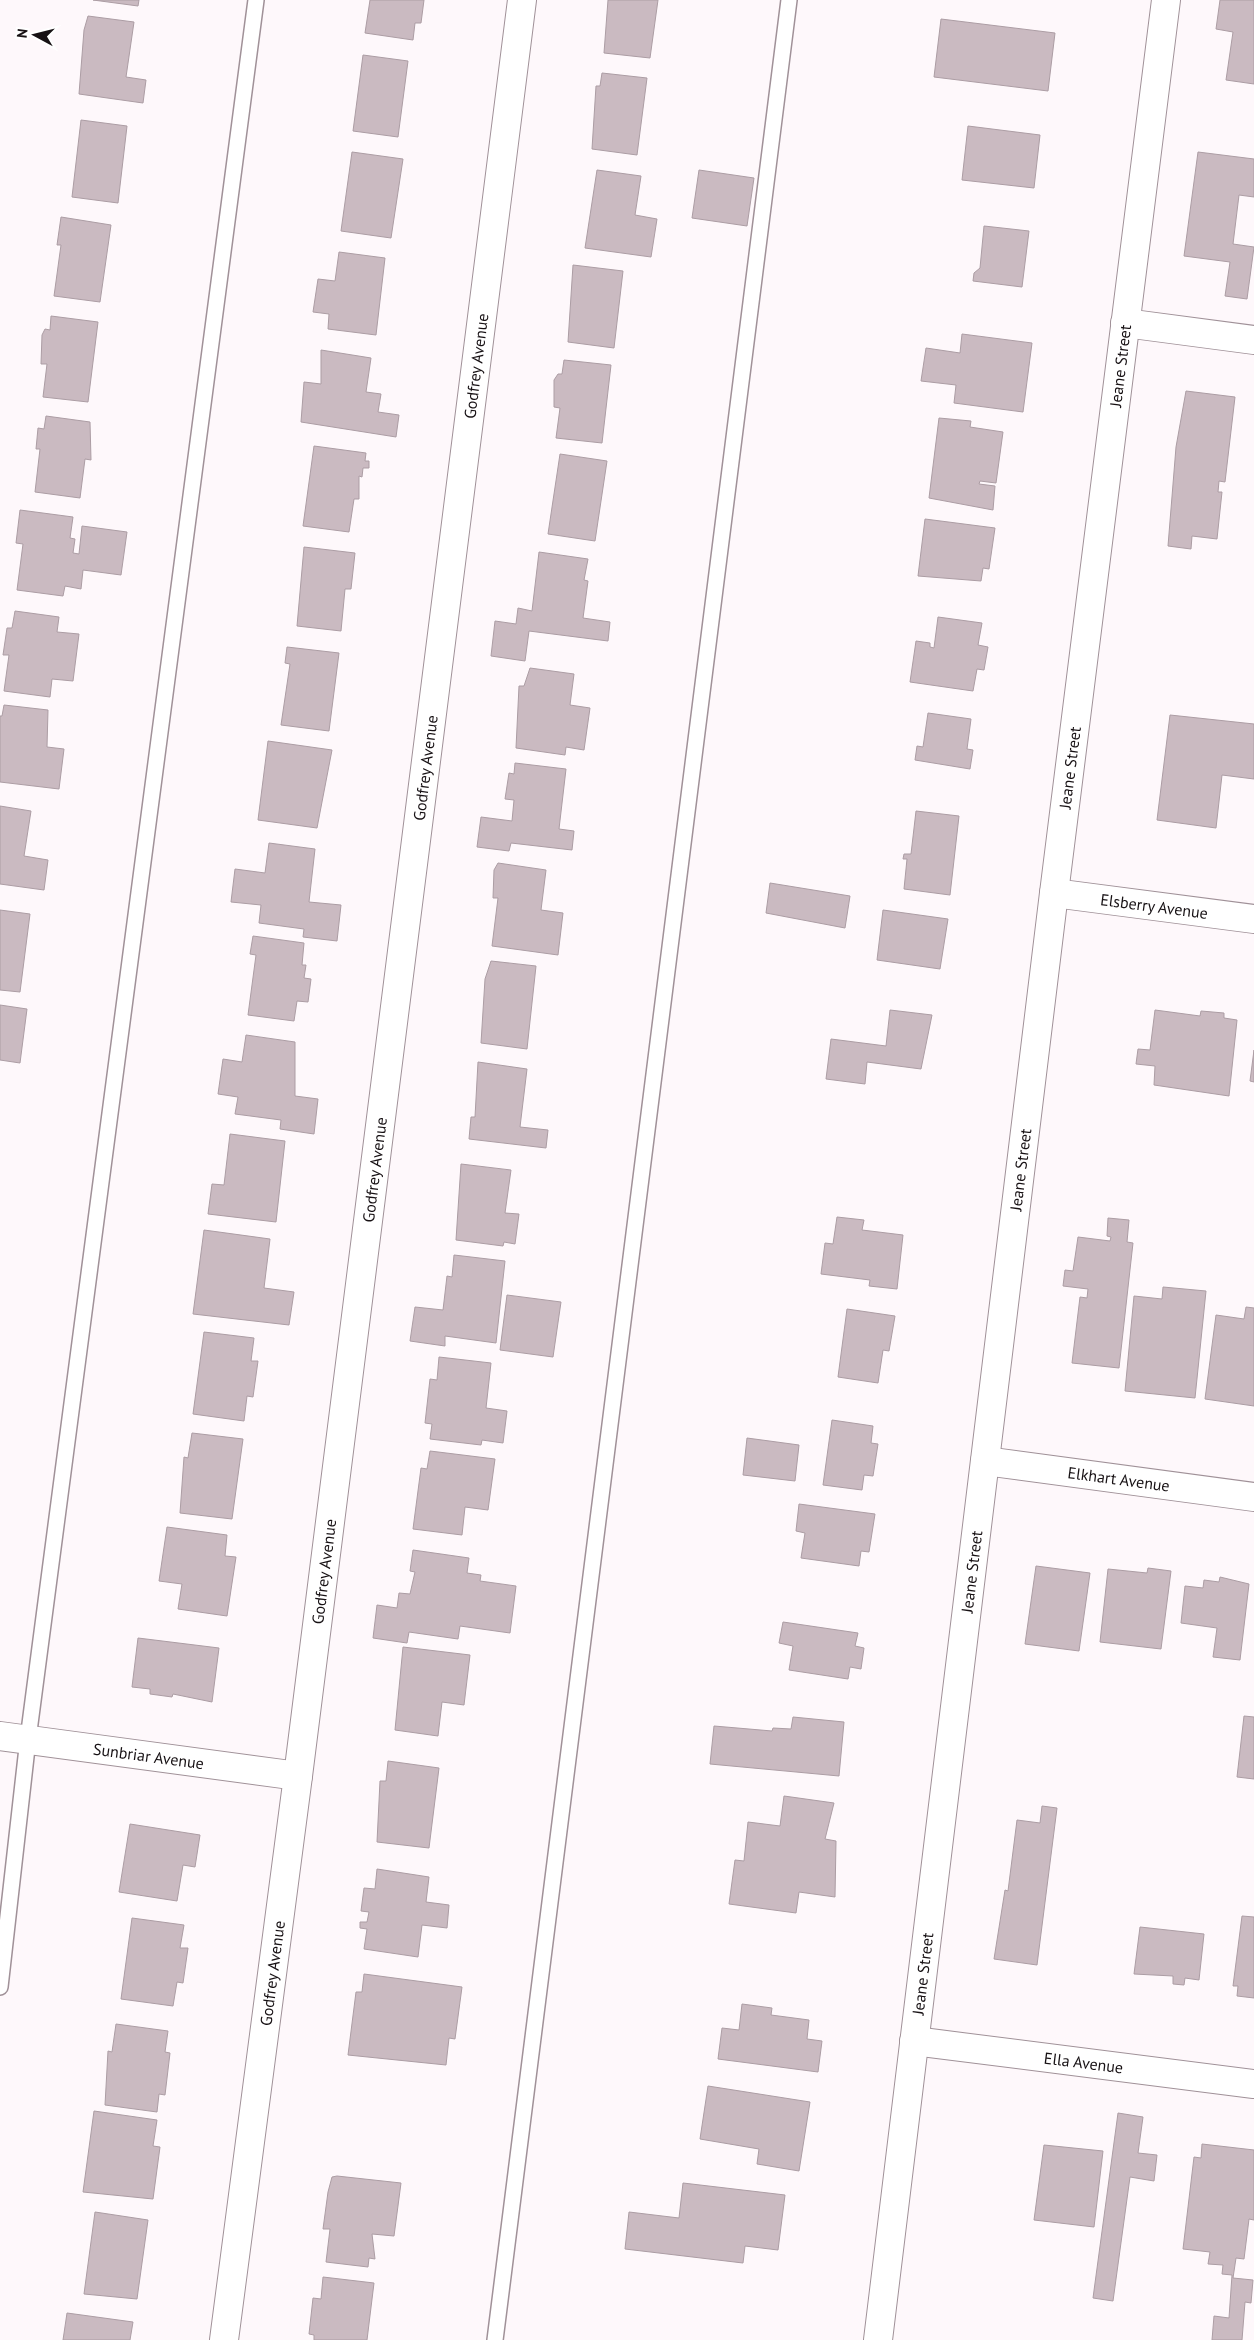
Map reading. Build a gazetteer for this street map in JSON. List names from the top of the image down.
{
  "streets": {
    "street": [
      "Jeane Street",
      "Godfrey Avenue",
      "Elsberry Avenue",
      "Elkhart Avenue",
      "Sunbriar Avenue",
      "Ella Avenue"
    ]
  },
  "crossings": [
    ["Jeane Street", "Elsberry Avenue"],
    ["Jeane Street", "Elkhart Avenue"],
    ["Jeane Street", "Ella Avenue"],
    ["Godfrey Avenue", "Sunbriar Avenue"]
  ],
  "north": "left"
}
